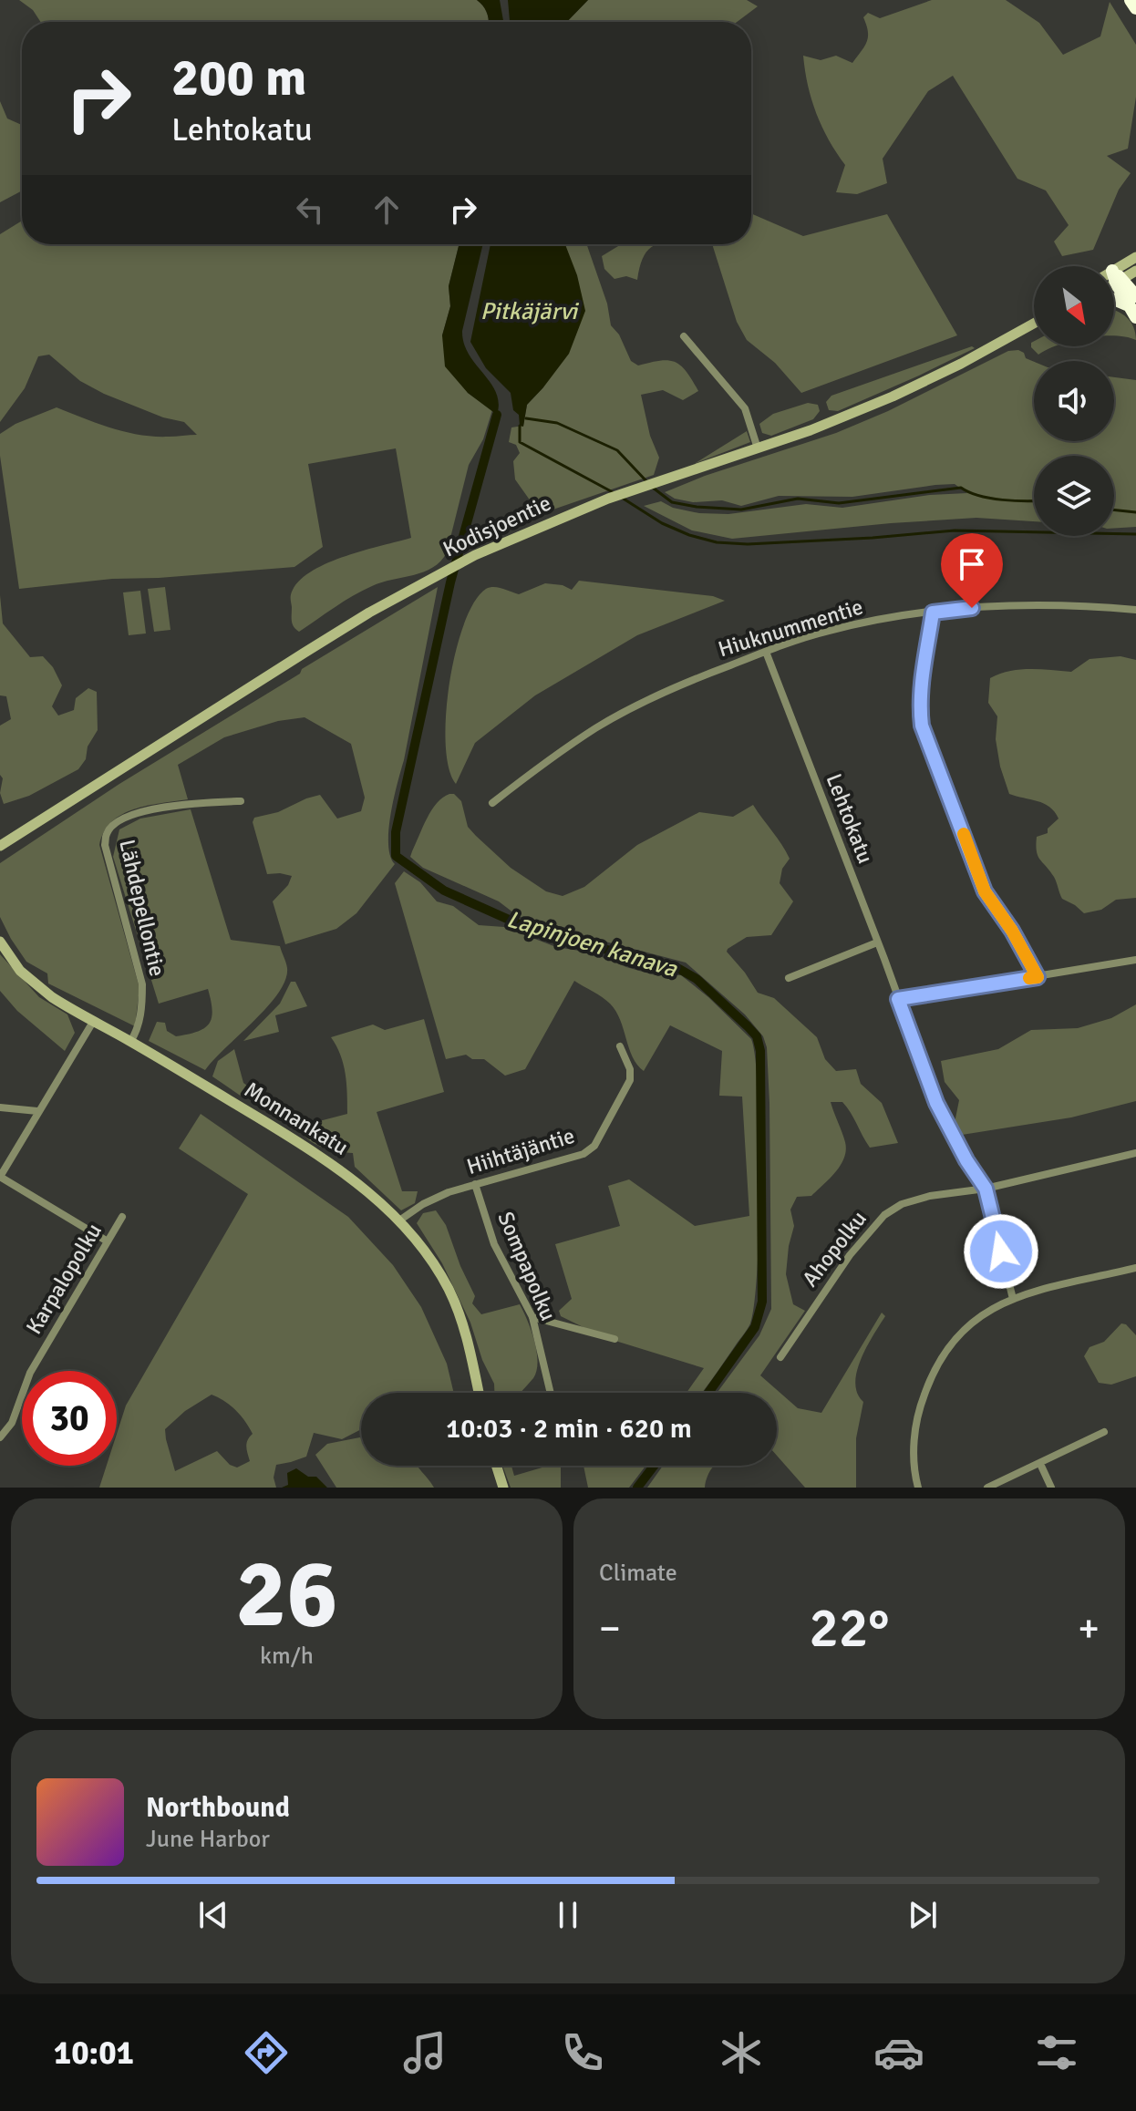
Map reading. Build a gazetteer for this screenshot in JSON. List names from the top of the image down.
{
  "streets": {
    "street": [
      "Kodisjoentie",
      "Hiuknummentie",
      "Lehtokatu",
      "Lähdepellontie",
      "Monnankatu",
      "Hiihtäjäntie",
      "Ahopolku",
      "Sompapolku",
      "Karpalopolku"
    ]
  },
  "crossings": [
    ["Hiuknummentie", "Lehtokatu"],
    ["Lehtokatu", "Ahopolku"],
    ["Lähdepellontie", "Monnankatu"],
    ["Monnankatu", "Hiihtäjäntie"],
    ["Hiihtäjäntie", "Sompapolku"]
  ],
  "water": ["Pitkäjärvi", "Lapinjoen kanava"],
  "north": "bottom right",
  "page": {
    "turn": ["200 m", "Lehtokatu"],
    "limit": "30",
    "trip": "10:03 · 2 min · 620 m",
    "tile": [
      ["26", "km/h"],
      "Climate"
    ],
    "heat": ["−", "22°", "+"],
    "song": ["Northbound", "June Harbor"],
    "tabs": "10:01"
  }
}
